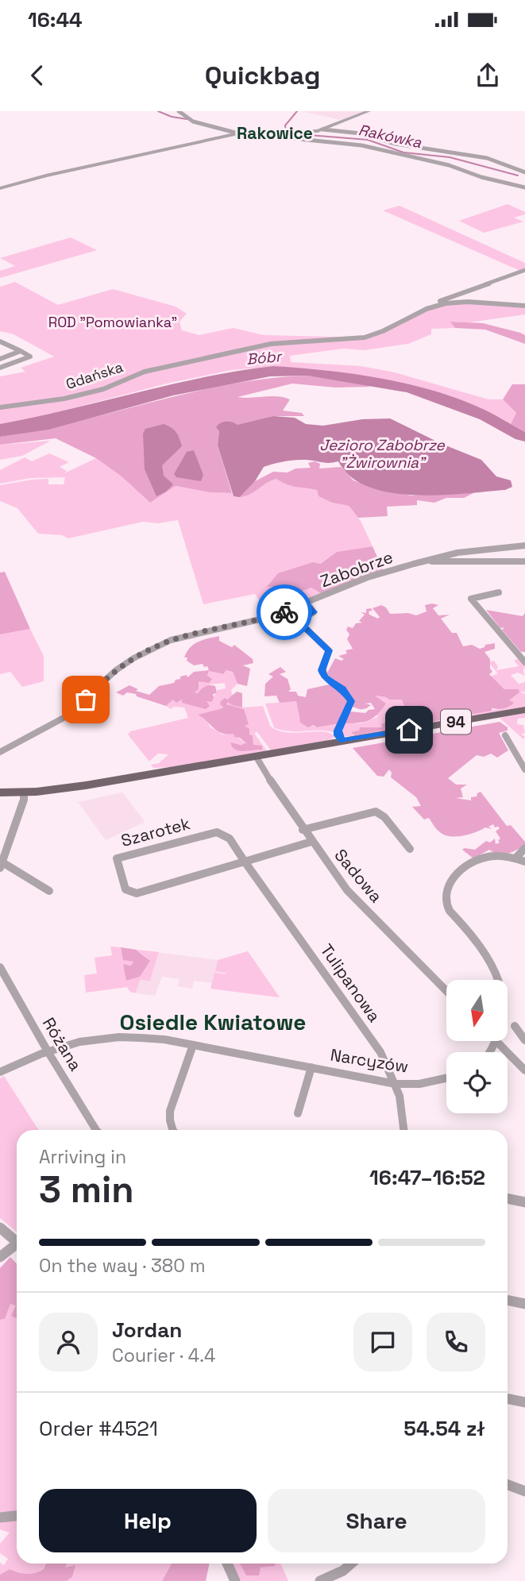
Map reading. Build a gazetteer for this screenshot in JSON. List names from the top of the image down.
{
  "streets": {
    "main road": ["94"],
    "street": [
      "Gdańska",
      "Zabobrze",
      "Szarotek",
      "Sadowa",
      "Tulipanowa",
      "Różana",
      "Narcyzów"
    ]
  },
  "crossings": [
    ["94", "Sadowa"],
    ["Szarotek", "Sadowa"],
    ["Szarotek", "Tulipanowa"],
    ["Tulipanowa", "Narcyzów"],
    ["Różana", "Narcyzów"]
  ],
  "districts": ["Rakowice", "Osiedle Kwiatowe"],
  "water": ["Rakówka", "Bóbr", "Jezioro Zabobrze \"Żwirownia\""],
  "parks": ["ROD \"Pomowianka\""],
  "north": "bottom",
  "page": {
    "status": "16:44",
    "header": "Quickbag",
    "heading": ["3 min", "Arriving in", "16:47–16:52"],
    "panel": [
      "Jordan",
      "Courier · 4.4",
      "Order #4521",
      "54.54 zł"
    ],
    "bar": "On the way · 380 m",
    "buttons": ["Help", "Share"]
  }
}
